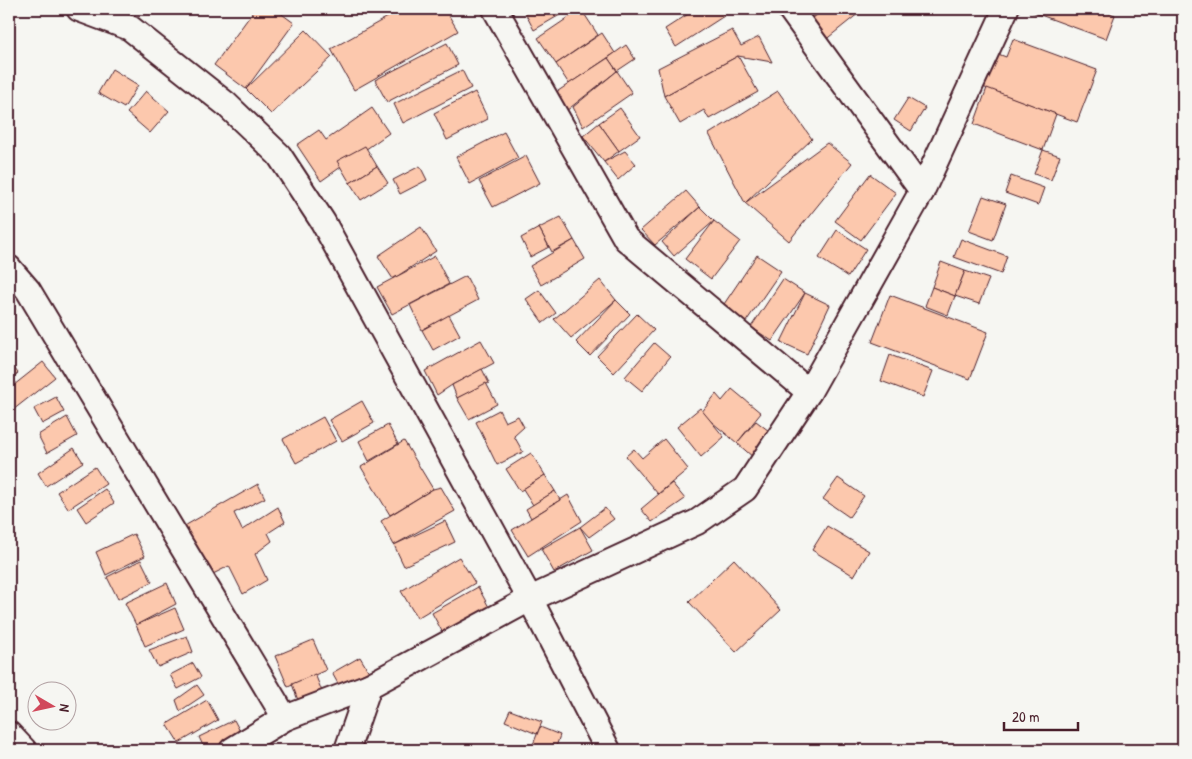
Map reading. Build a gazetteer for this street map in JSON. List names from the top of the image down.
{
  "scale_bar": "20 m",
  "north": "right"
}
